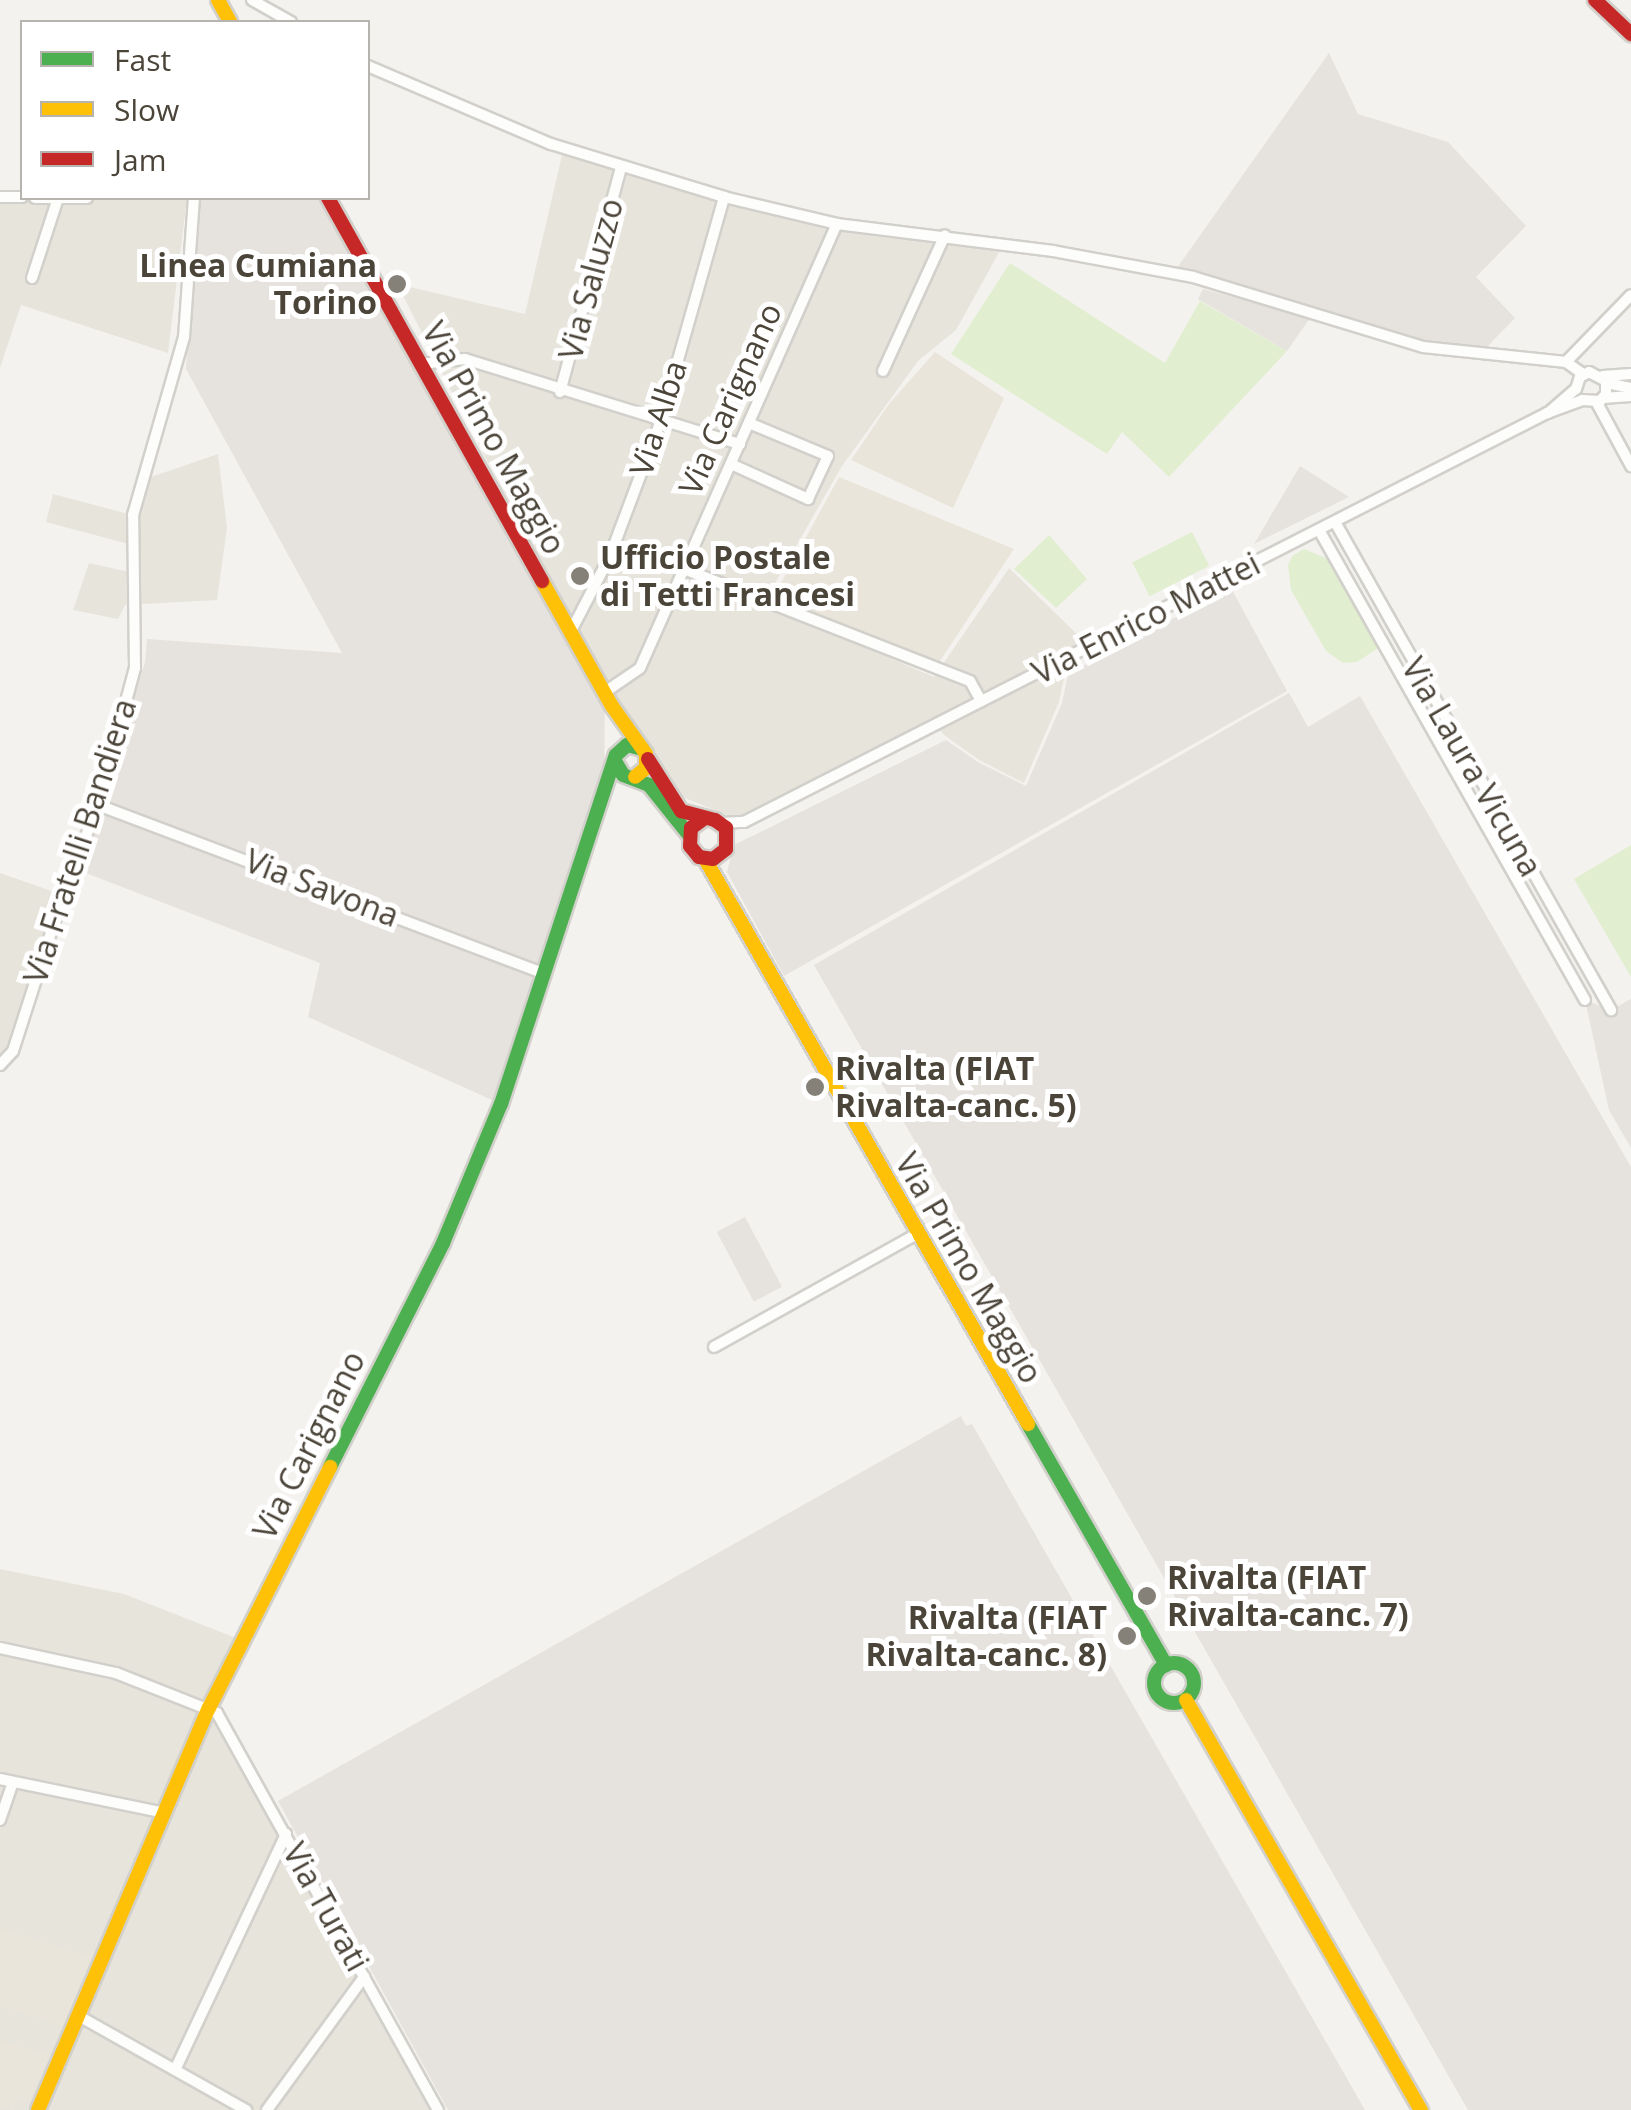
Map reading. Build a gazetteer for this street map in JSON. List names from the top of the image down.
{
  "streets": {
    "main road": ["Via Carignano", "Via Primo Maggio"],
    "street": [
      "Via Saluzzo",
      "Via Alba",
      "Via Enrico Mattei",
      "Via Laura Vicuna",
      "Via Fratelli Bandiera",
      "Via Savona",
      "Via Turati"
    ]
  },
  "crossings": [
    ["Via Carignano", "Via Primo Maggio"],
    ["Via Carignano", "Via Savona"],
    ["Via Carignano", "Via Turati"],
    ["Via Alba", "Via Primo Maggio"],
    ["Via Primo Maggio", "Via Enrico Mattei"],
    ["Via Enrico Mattei", "Via Laura Vicuna"],
    ["Via Fratelli Bandiera", "Via Savona"]
  ],
  "places": [
    "Linea Cumiana Torino",
    "Ufficio Postale di Tetti Francesi",
    "Rivalta (FIAT Rivalta-canc. 5)",
    "Rivalta (FIAT Rivalta-canc. 7)",
    "Rivalta (FIAT Rivalta-canc. 8)"
  ],
  "legend": ["Fast", "Slow", "Jam"]
}
